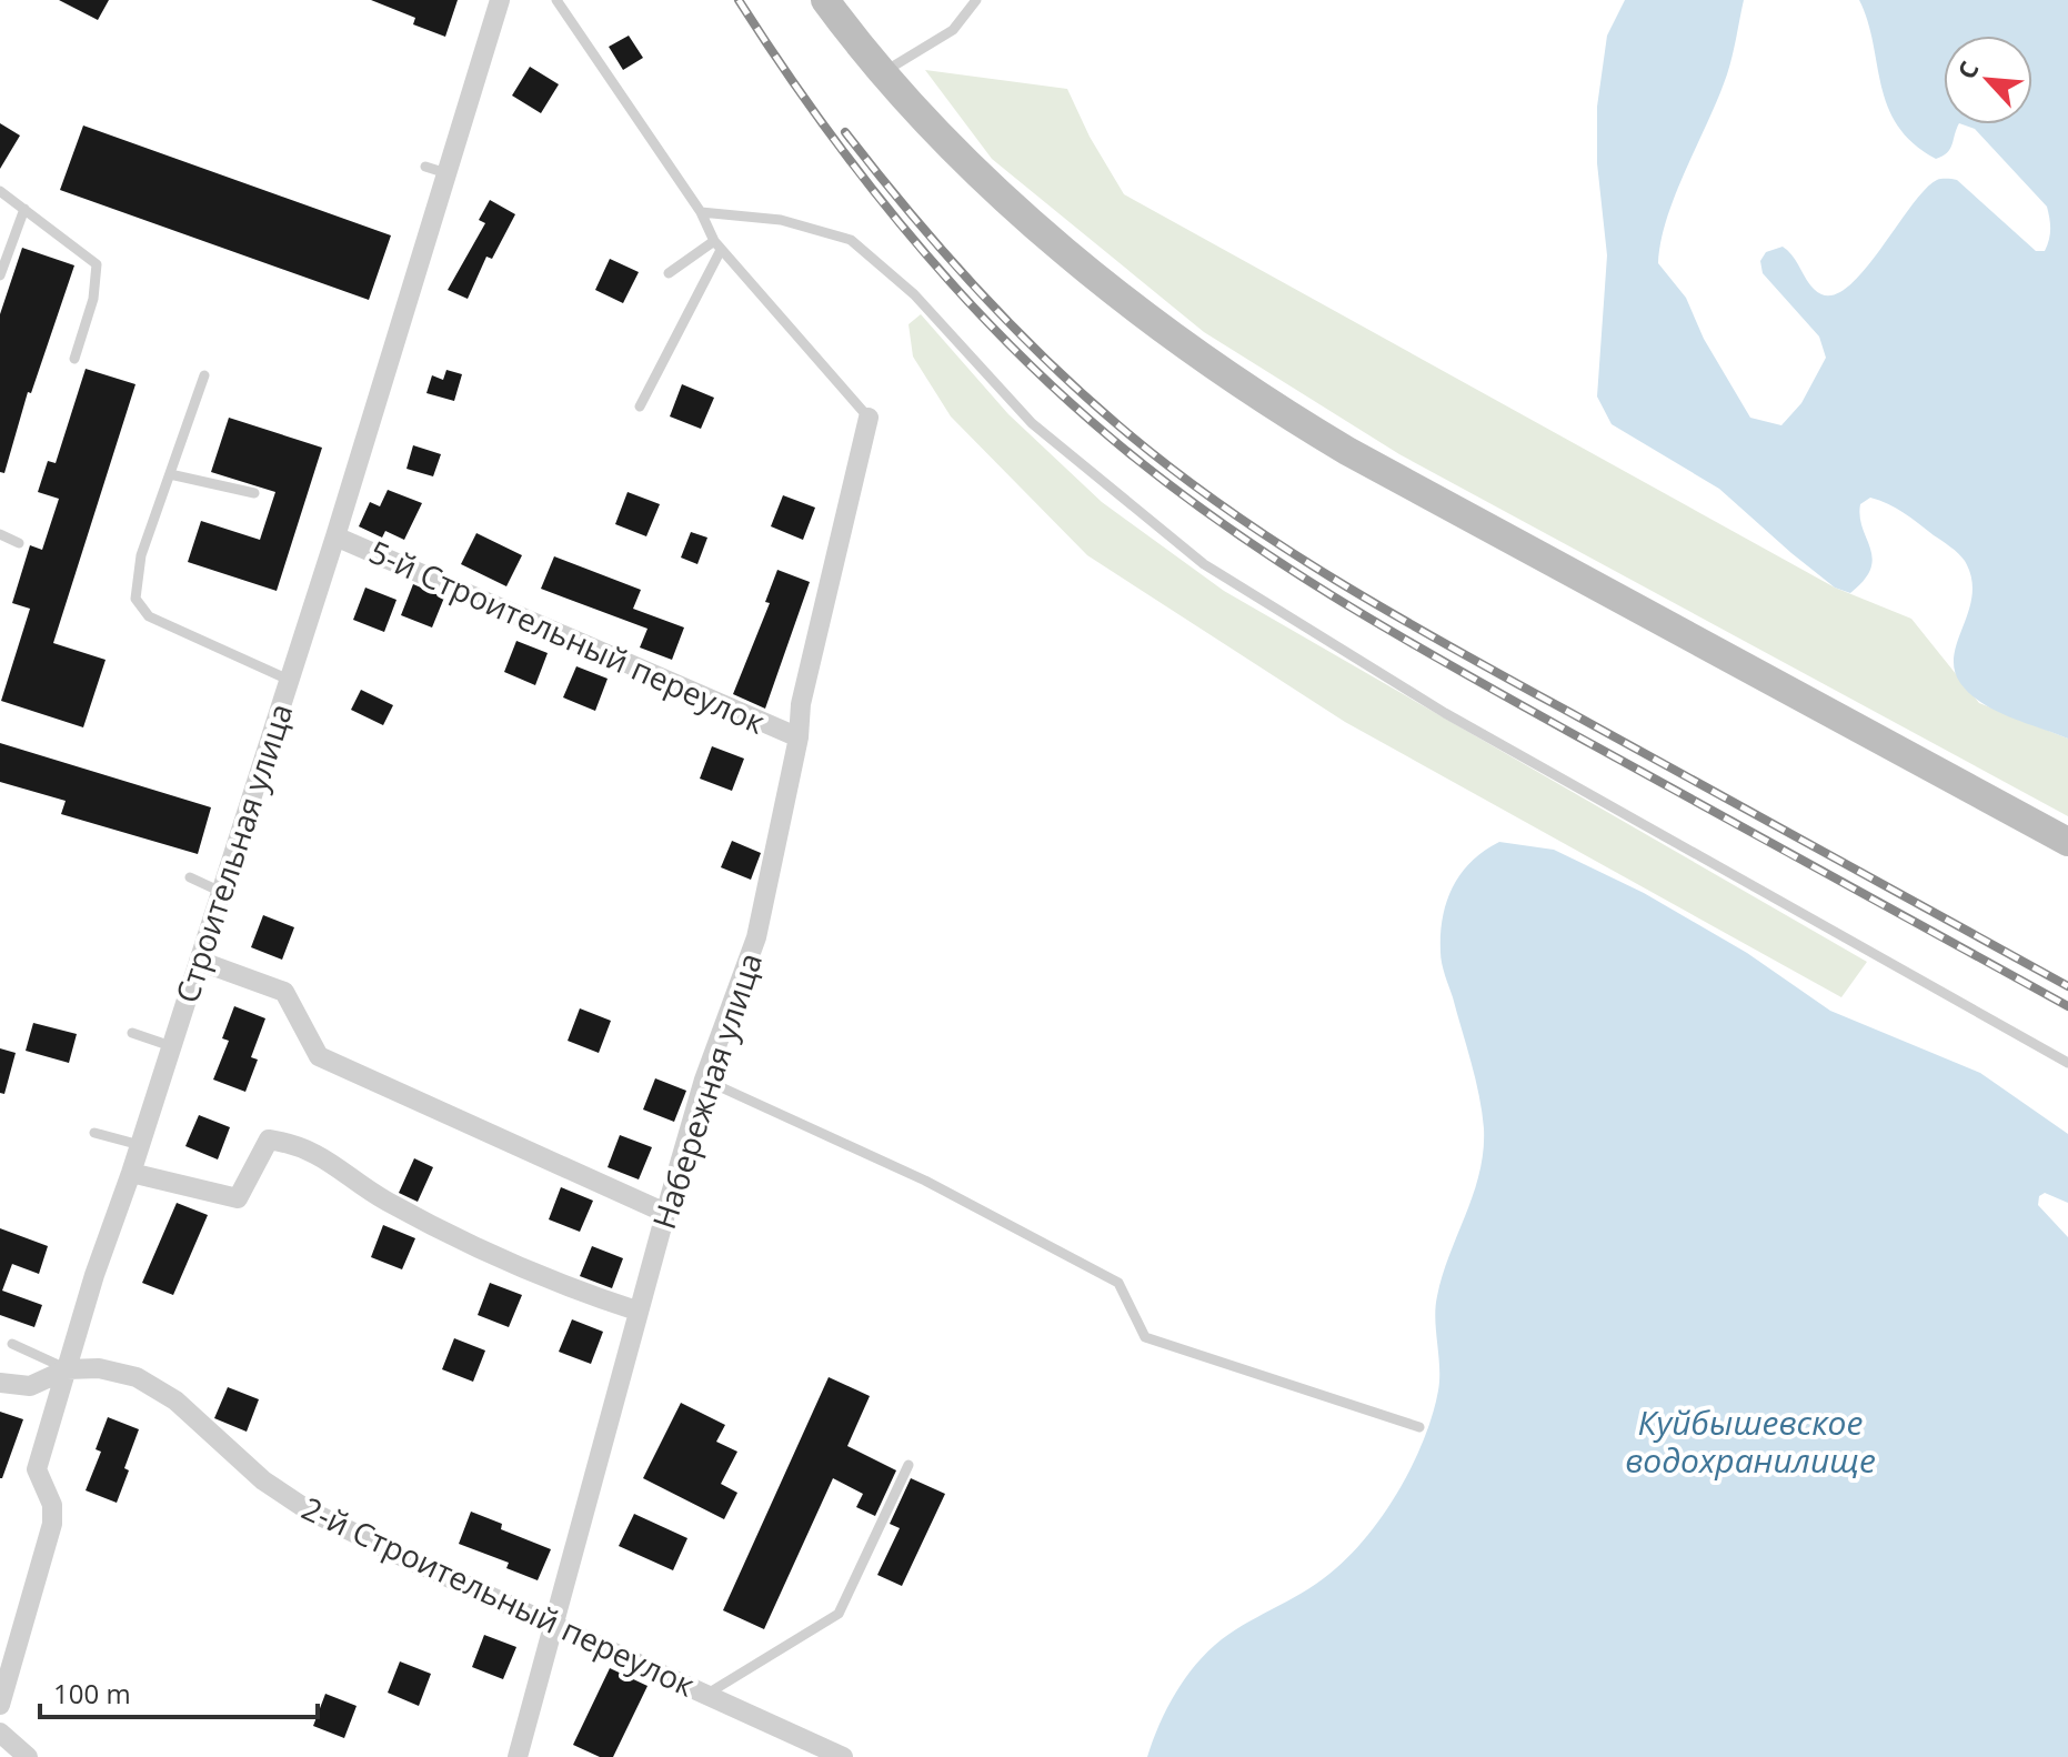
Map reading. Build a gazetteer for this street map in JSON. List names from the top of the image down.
{
  "streets": {
    "street": [
      "5-й Строительный переулок",
      "Строительная улица",
      "Набережная улица",
      "2-й Строительный переулок"
    ]
  },
  "crossings": [
    ["5-й Строительный переулок", "Строительная улица"],
    ["5-й Строительный переулок", "Набережная улица"],
    ["Строительная улица", "2-й Строительный переулок"],
    ["Набережная улица", "2-й Строительный переулок"]
  ],
  "water": ["Куйбышевское водохранилище"],
  "scale_bar": "100 m",
  "north": "top left"
}
